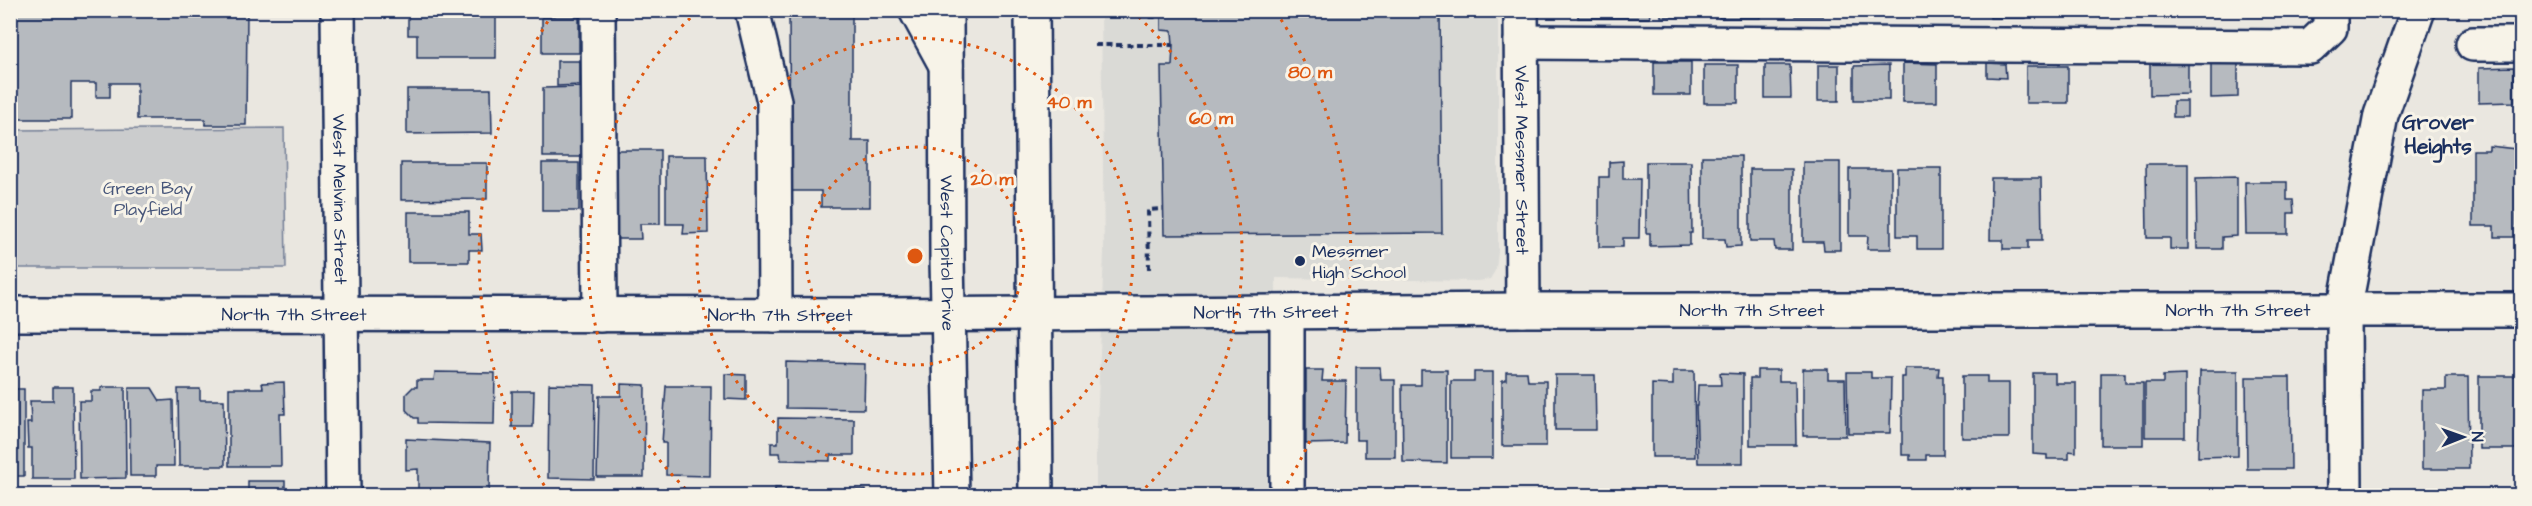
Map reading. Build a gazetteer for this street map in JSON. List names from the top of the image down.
{
  "streets": {
    "main road": [
      "West Messmer Street",
      "West Melvina Street",
      "West Capitol Drive",
      "North 7th Street"
    ]
  },
  "crossings": [
    ["West Messmer Street", "North 7th Street"],
    ["West Melvina Street", "North 7th Street"],
    ["West Capitol Drive", "North 7th Street"]
  ],
  "districts": ["Grover Heights"],
  "parks": ["Green Bay Playfield"],
  "places": ["Messmer High School"],
  "north": "right",
  "rings": [
    "80 m",
    "40 m",
    "60 m",
    "20 m"
  ]
}
